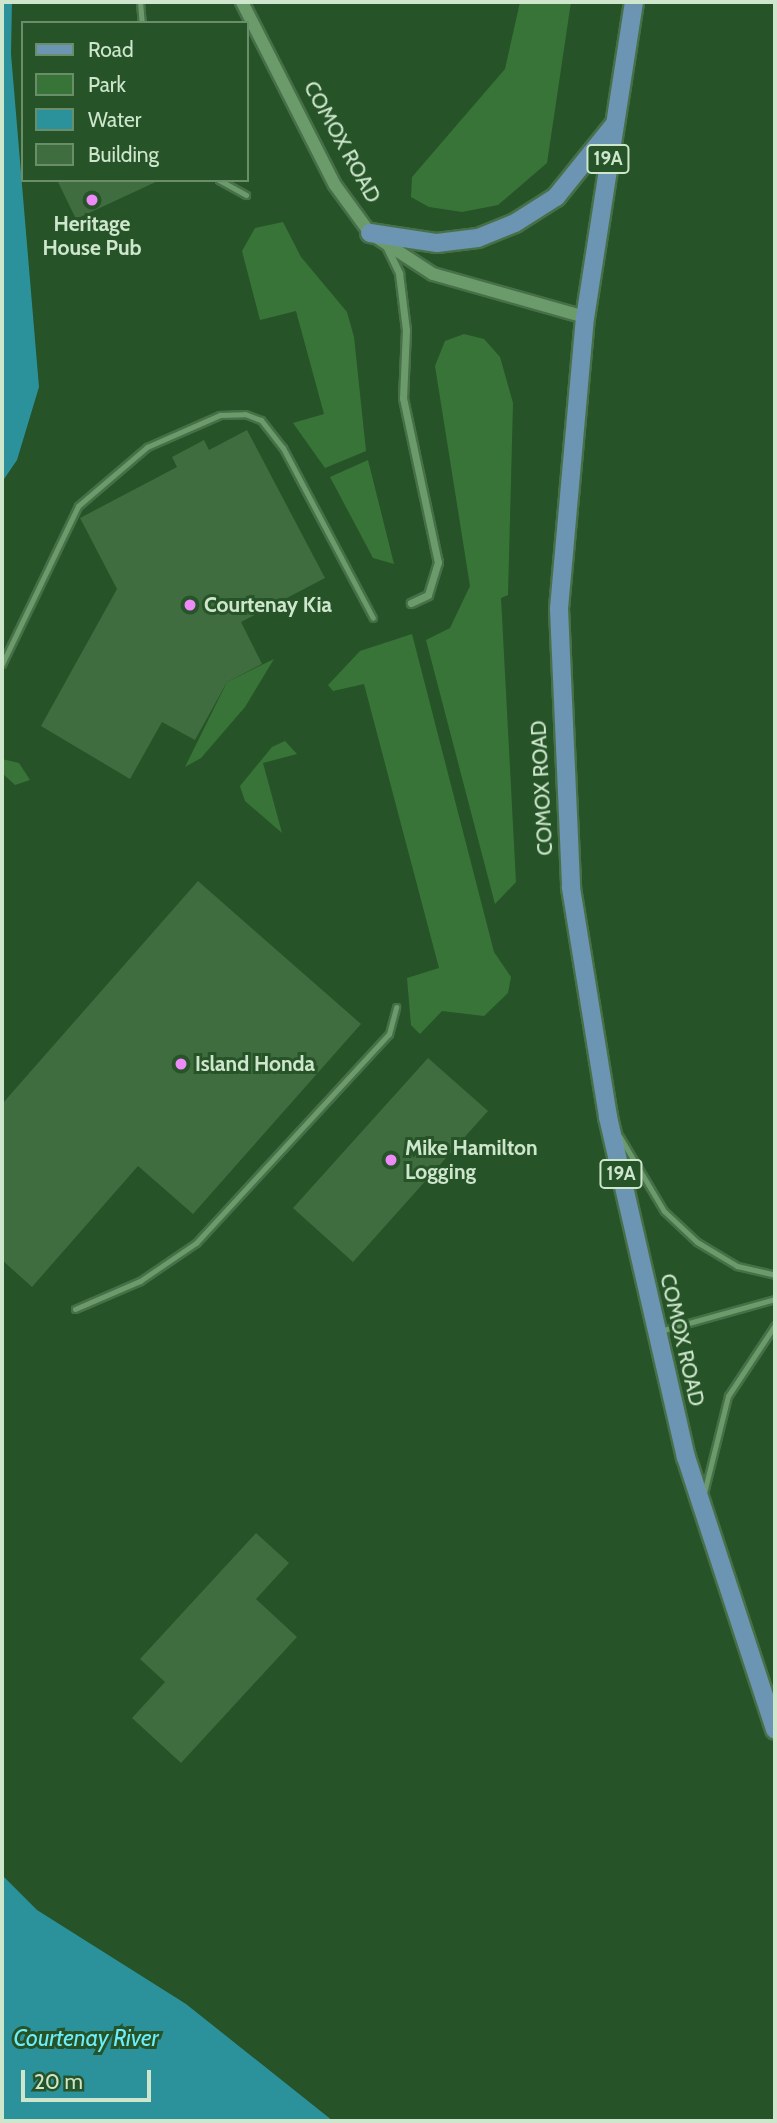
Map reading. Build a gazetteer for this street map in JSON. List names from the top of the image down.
{
  "streets": {
    "main road": ["COMOX ROAD", "19A"]
  },
  "crossings": [
    ["COMOX ROAD", "19A"]
  ],
  "water": ["Courtenay River"],
  "places": [
    "Heritage House Pub",
    "Courtenay Kia",
    "Island Honda",
    "Mike Hamilton Logging"
  ],
  "legend": [
    "Road",
    "Park",
    "Water",
    "Building"
  ],
  "scale_bar": "20 m"
}
